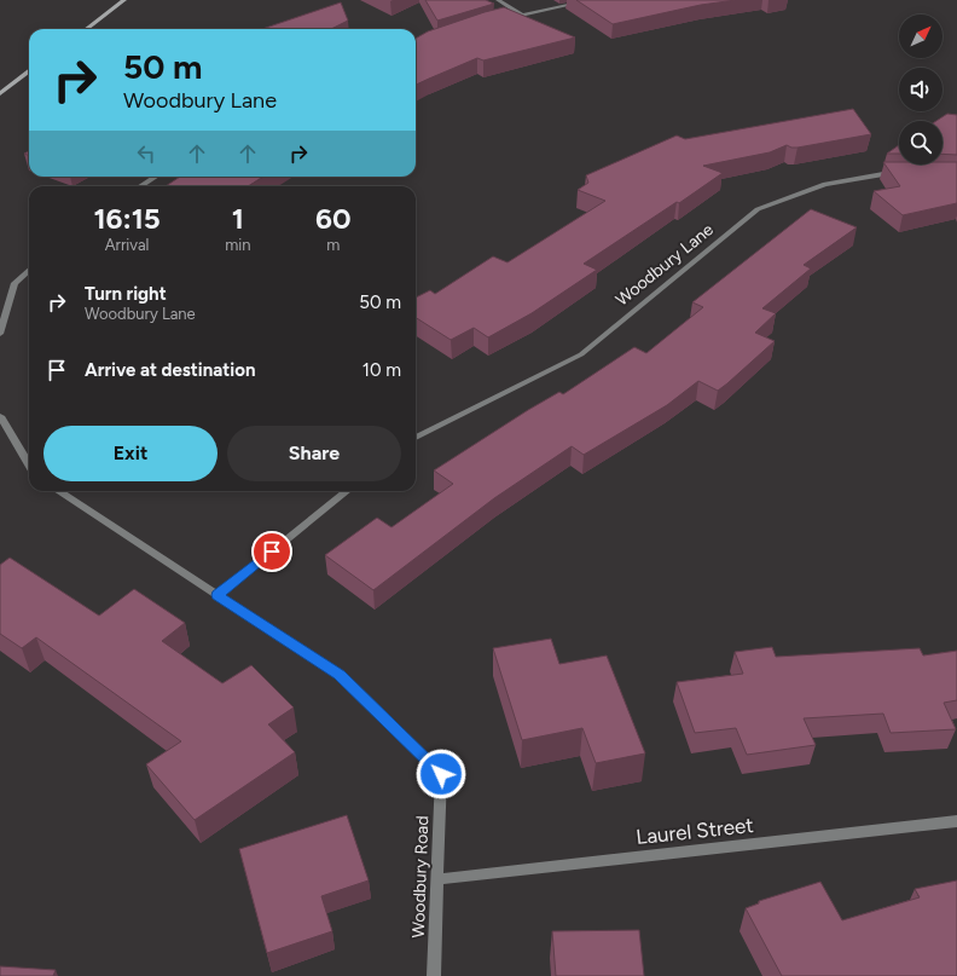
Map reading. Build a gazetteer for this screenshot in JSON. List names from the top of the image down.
{
  "streets": {
    "street": ["Woodbury Lane", "Laurel Street", "Woodbury Road"]
  },
  "crossings": [
    ["Laurel Street", "Woodbury Road"]
  ],
  "north": "top right",
  "page": {
    "turn": ["50 m", "Woodbury Lane"],
    "eta": [
      "16:15",
      "Arrival",
      "1",
      "min",
      "60",
      "m"
    ],
    "list": [
      {
        "name": "Turn right",
        "note": "Woodbury Lane",
        "value": "50 m"
      },
      {
        "name": "Arrive at destination",
        "value": "10 m"
      }
    ],
    "buttons": ["Exit", "Share"]
  }
}
